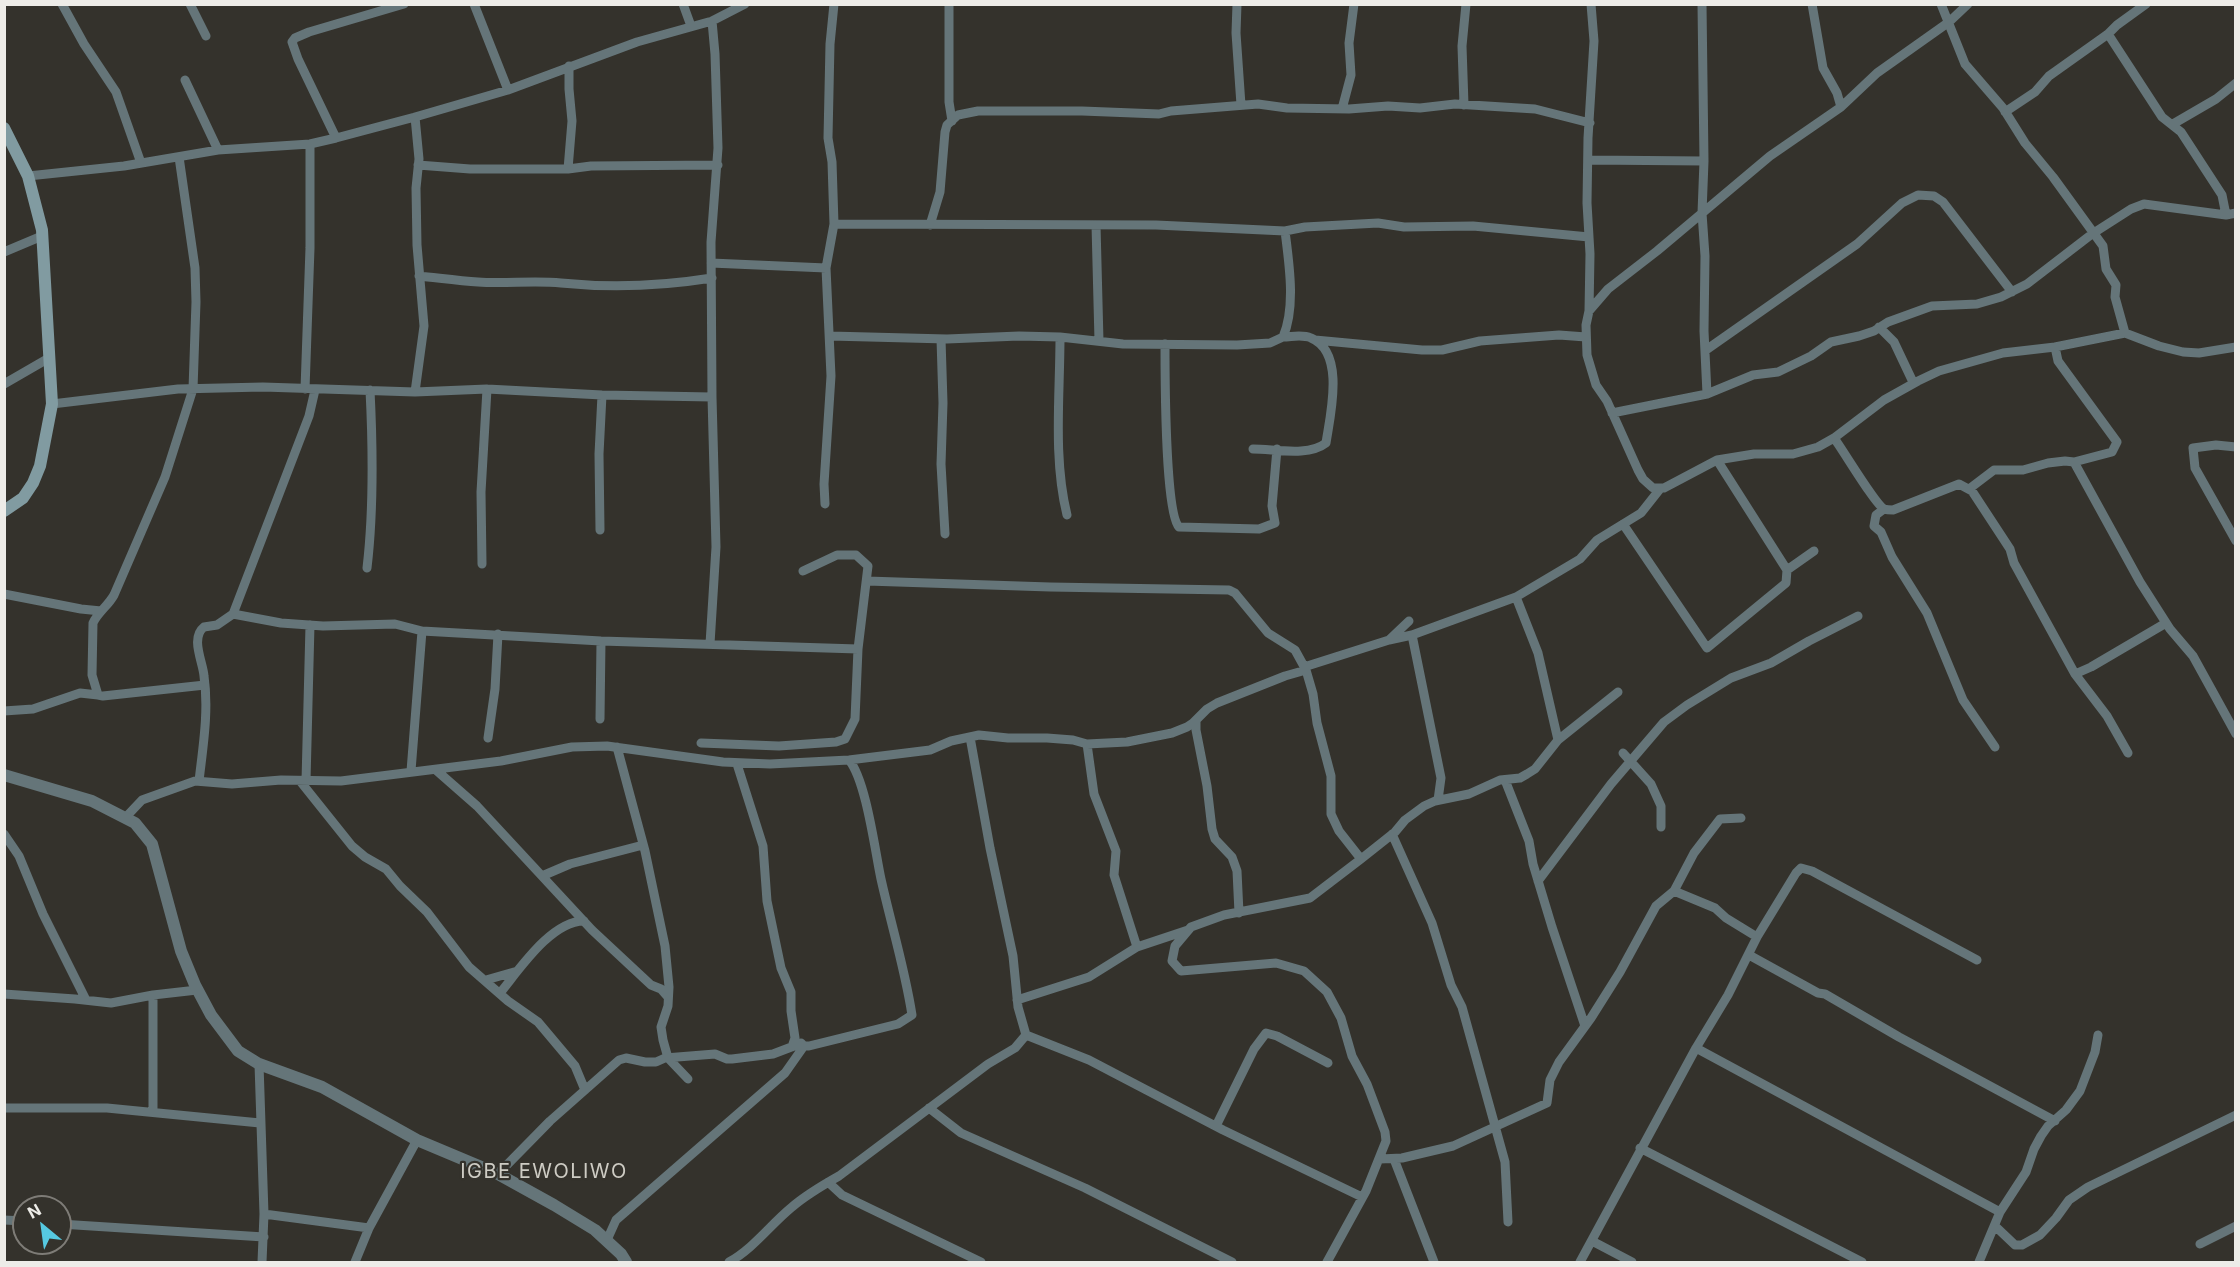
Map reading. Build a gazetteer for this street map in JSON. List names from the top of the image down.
{
  "districts": ["IGBE EWOLIWO"],
  "north": "top left"
}
